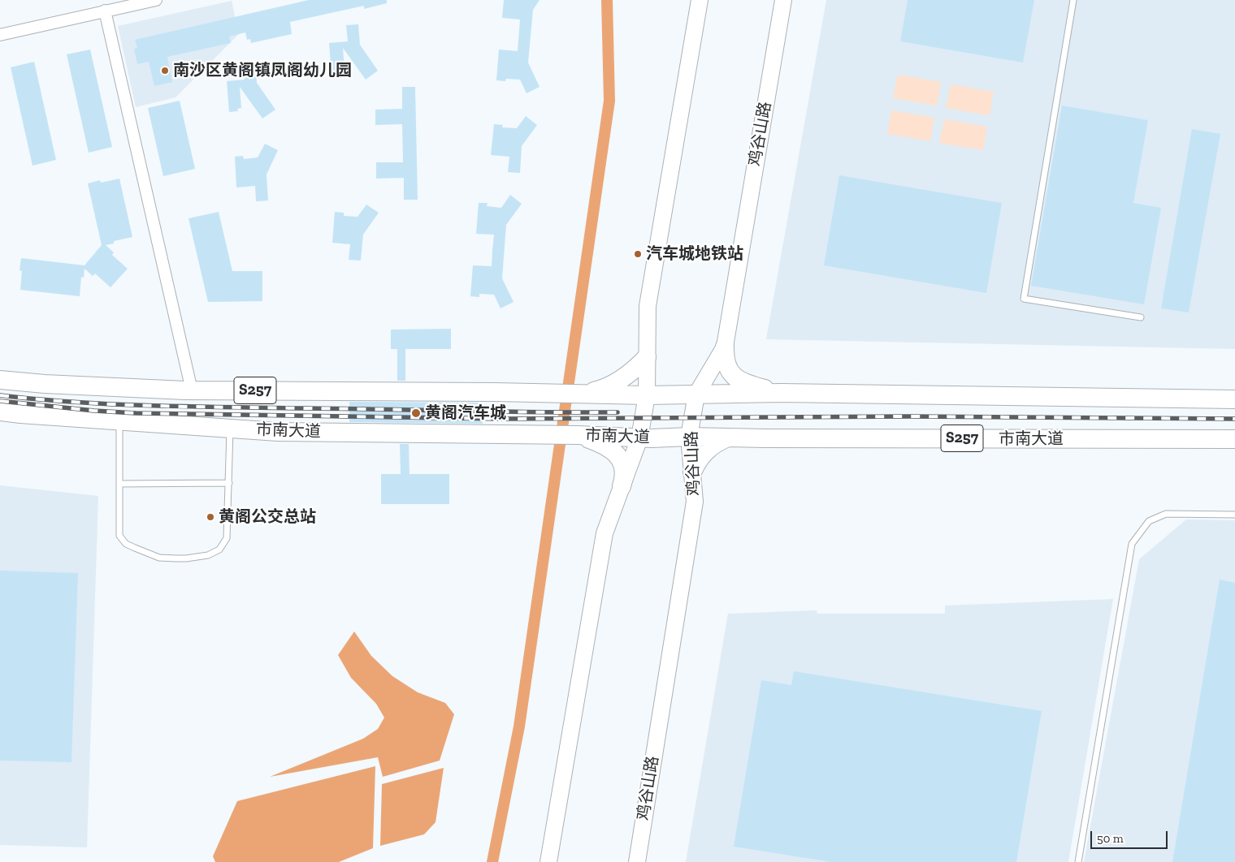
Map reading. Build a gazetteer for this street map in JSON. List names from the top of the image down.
{
  "streets": {
    "main road": ["鸡谷山路", "S257", "市南大道"]
  },
  "crossings": [
    ["鸡谷山路", "S257"],
    ["鸡谷山路", "市南大道"]
  ],
  "places": [
    "南沙区黄阁镇凤阁幼儿园",
    "汽车城地铁站",
    "黄阁汽车城",
    "黄阁公交总站"
  ],
  "scale_bar": "50 m"
}
